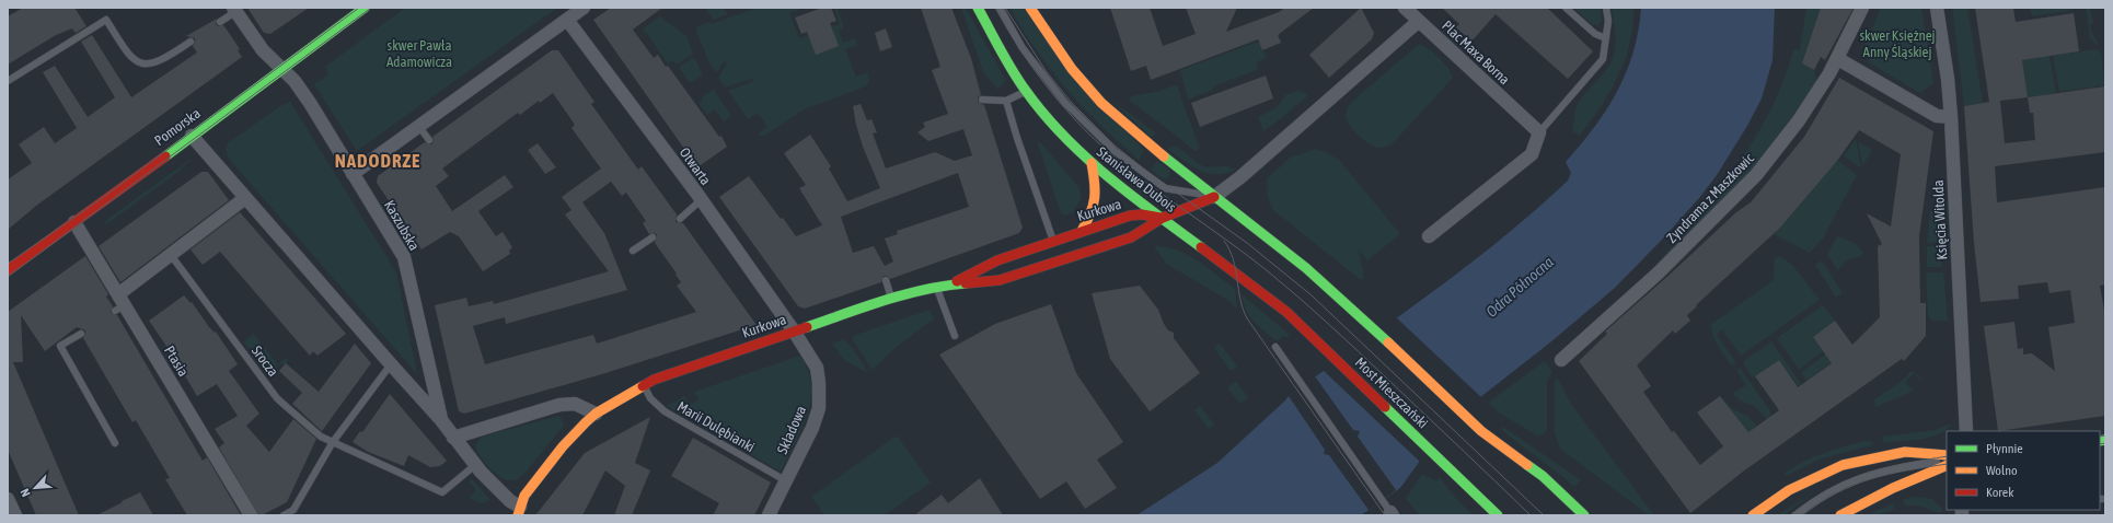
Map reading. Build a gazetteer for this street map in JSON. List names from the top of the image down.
{
  "streets": {
    "main road": [
      "Pomorska",
      "Stanisława Dubois",
      "Kurkowa",
      "Most Mieszczański"
    ],
    "street": [
      "Plac Maxa Borna",
      "Otwarta",
      "Zyndrama z Maszkowic",
      "Księcia Witolda",
      "Kaszubska",
      "Ptasia",
      "Składowa"
    ],
    "lane": ["Srocza", "Marii Dulębianki"]
  },
  "crossings": [
    ["Pomorska", "Kaszubska"],
    ["Pomorska", "Ptasia"],
    ["Otwarta", "Kurkowa"],
    ["Otwarta", "Składowa"],
    ["Stanisława Dubois", "Kurkowa"],
    ["Stanisława Dubois", "Most Mieszczański"],
    ["Kurkowa", "Kaszubska"],
    ["Kurkowa", "Marii Dulębianki"],
    ["Kurkowa", "Składowa"],
    ["Kaszubska", "Srocza"],
    ["Marii Dulębianki", "Składowa"]
  ],
  "districts": ["NADODRZE"],
  "water": ["Odra Północna"],
  "parks": ["skwer Księżnej Anny Śląskiej", "skwer Pawła Adamowicza"],
  "legend": ["Płynnie", "Wolno", "Korek"],
  "north": "bottom left"
}
